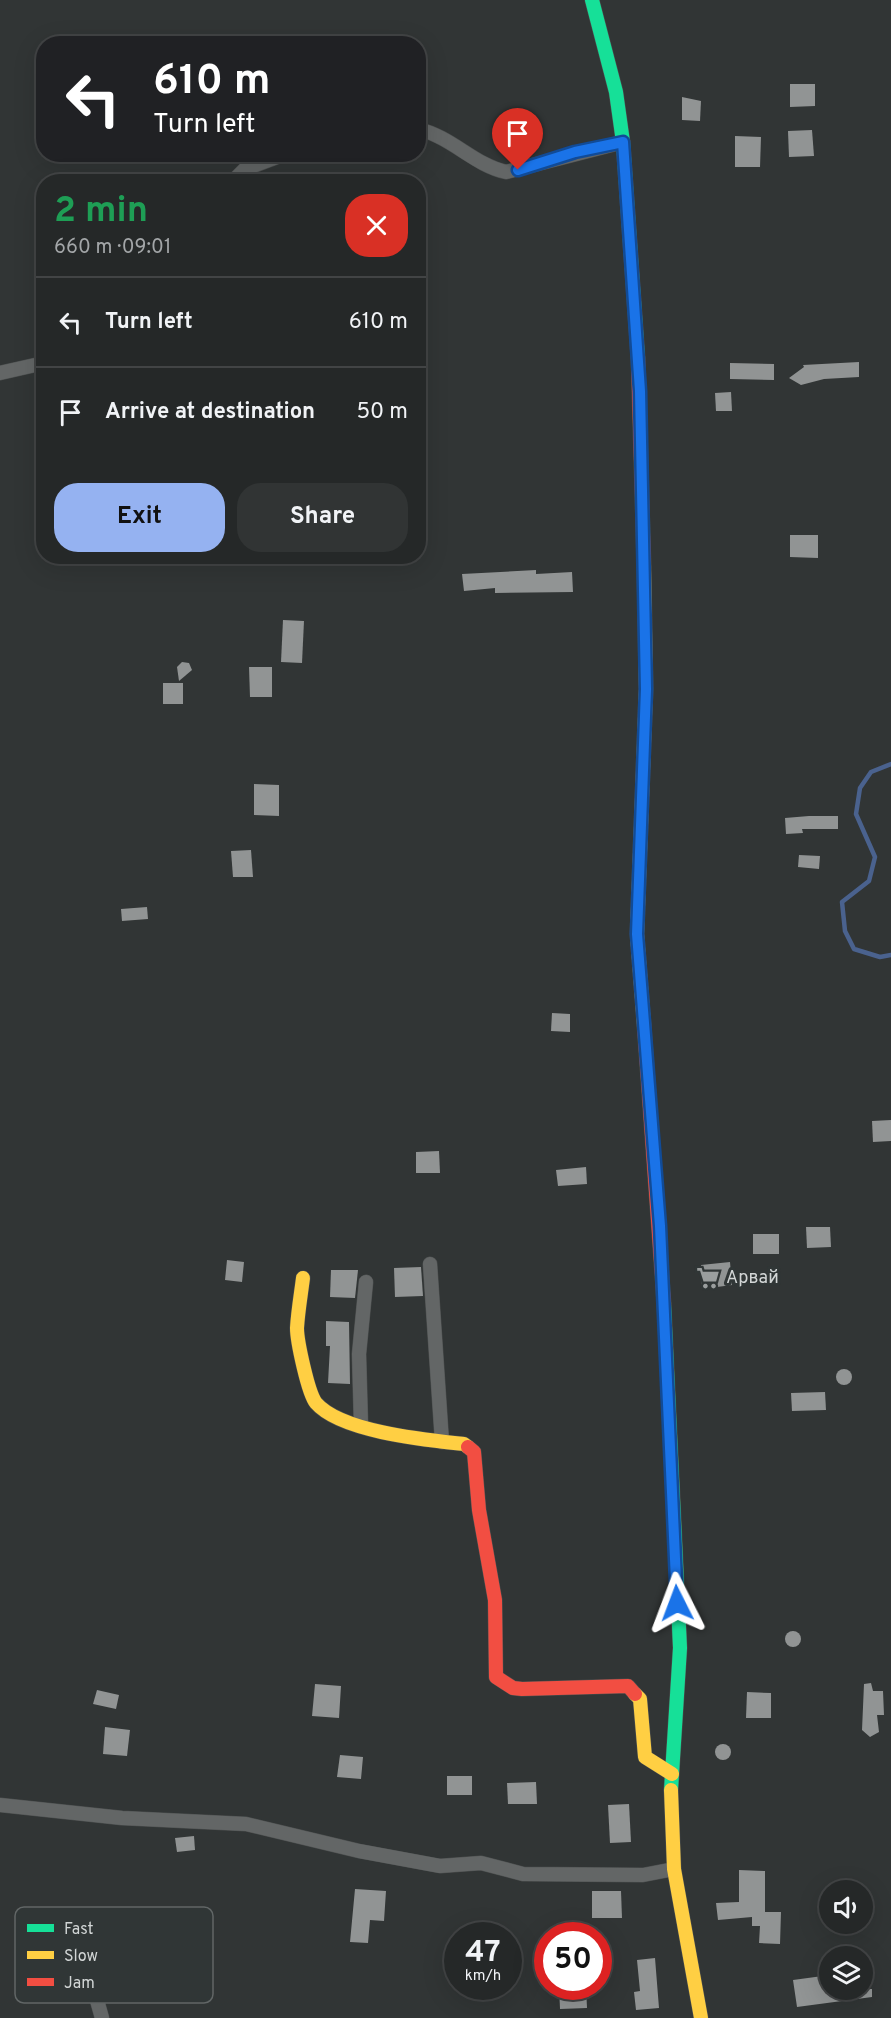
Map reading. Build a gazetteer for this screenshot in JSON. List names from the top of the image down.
{
  "places": {
    "supermarket": ["Арвай"]
  },
  "legend": ["Fast", "Slow", "Jam"],
  "page": {
    "turn": ["610 m", "Turn left"],
    "heading": ["2 min", "660 m · 09:01"],
    "list": [
      {
        "name": "Turn left",
        "value": "610 m"
      },
      {
        "name": "Arrive at destination",
        "value": "50 m"
      }
    ],
    "buttons": ["Exit", "Share"],
    "speed": "47 km/h",
    "limit": "50"
  }
}
